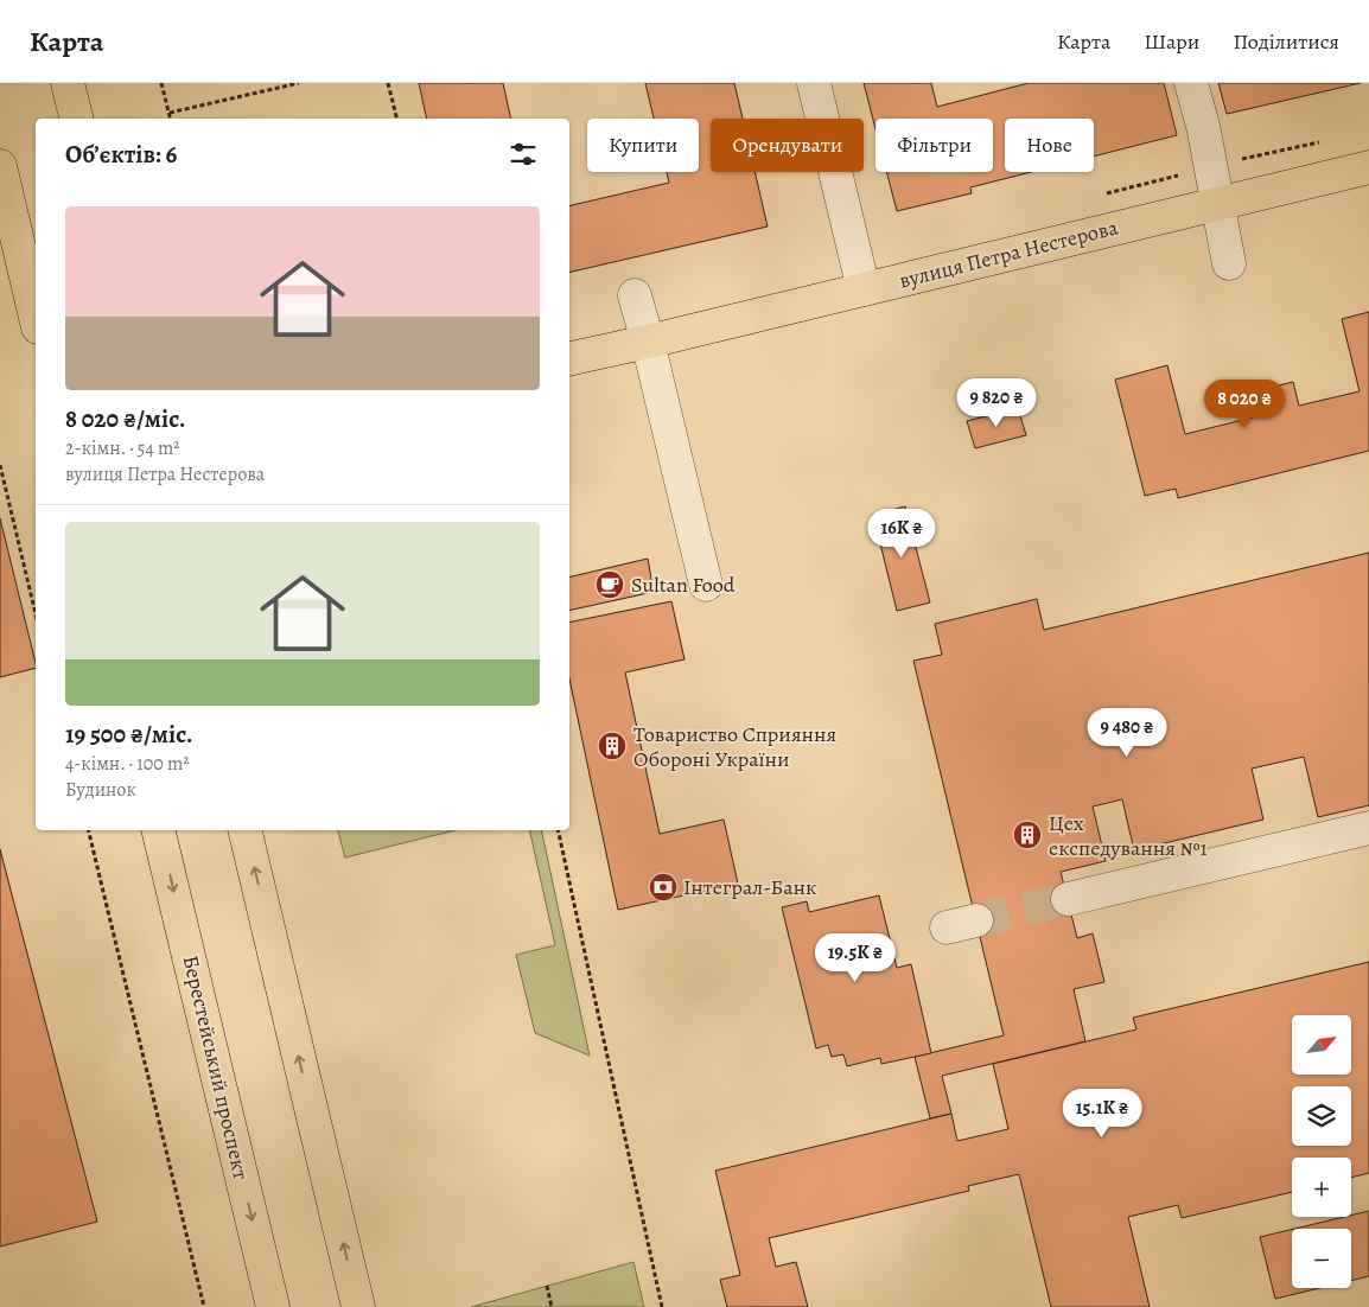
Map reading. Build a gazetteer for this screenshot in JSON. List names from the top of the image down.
{
  "streets": {
    "main road": ["вулиця Петра Нестерова", "Берестейський проспект"]
  },
  "places": {
    "cafe": ["Sultan Food"],
    "building": ["Товариство Сприяння Обороні України", "Цех експедування №1"],
    "bank": ["Інтеграл-Банк"]
  },
  "north": "top right",
  "page": {
    "header": "Карта",
    "nav": ["Карта", "Шари", "Поділитися"],
    "chip": [
      "Купити",
      "Орендувати",
      "Фільтри",
      "Нове"
    ],
    "heading": "Об’єктів: 6",
    "list": [
      {
        "name": "8 020 ₴/міс.",
        "note": "2-кімн. · 54 m² · вулиця Петра Нестерова"
      },
      {
        "name": "19 500 ₴/міс.",
        "note": "4-кімн. · 100 m² · Будинок"
      }
    ],
    "price": [
      "9 820 ₴",
      "8 020 ₴",
      "16K ₴",
      "9 480 ₴",
      "19.5K ₴",
      "15.1K ₴"
    ],
    "map_buttons": ["+", "−"]
  }
}
